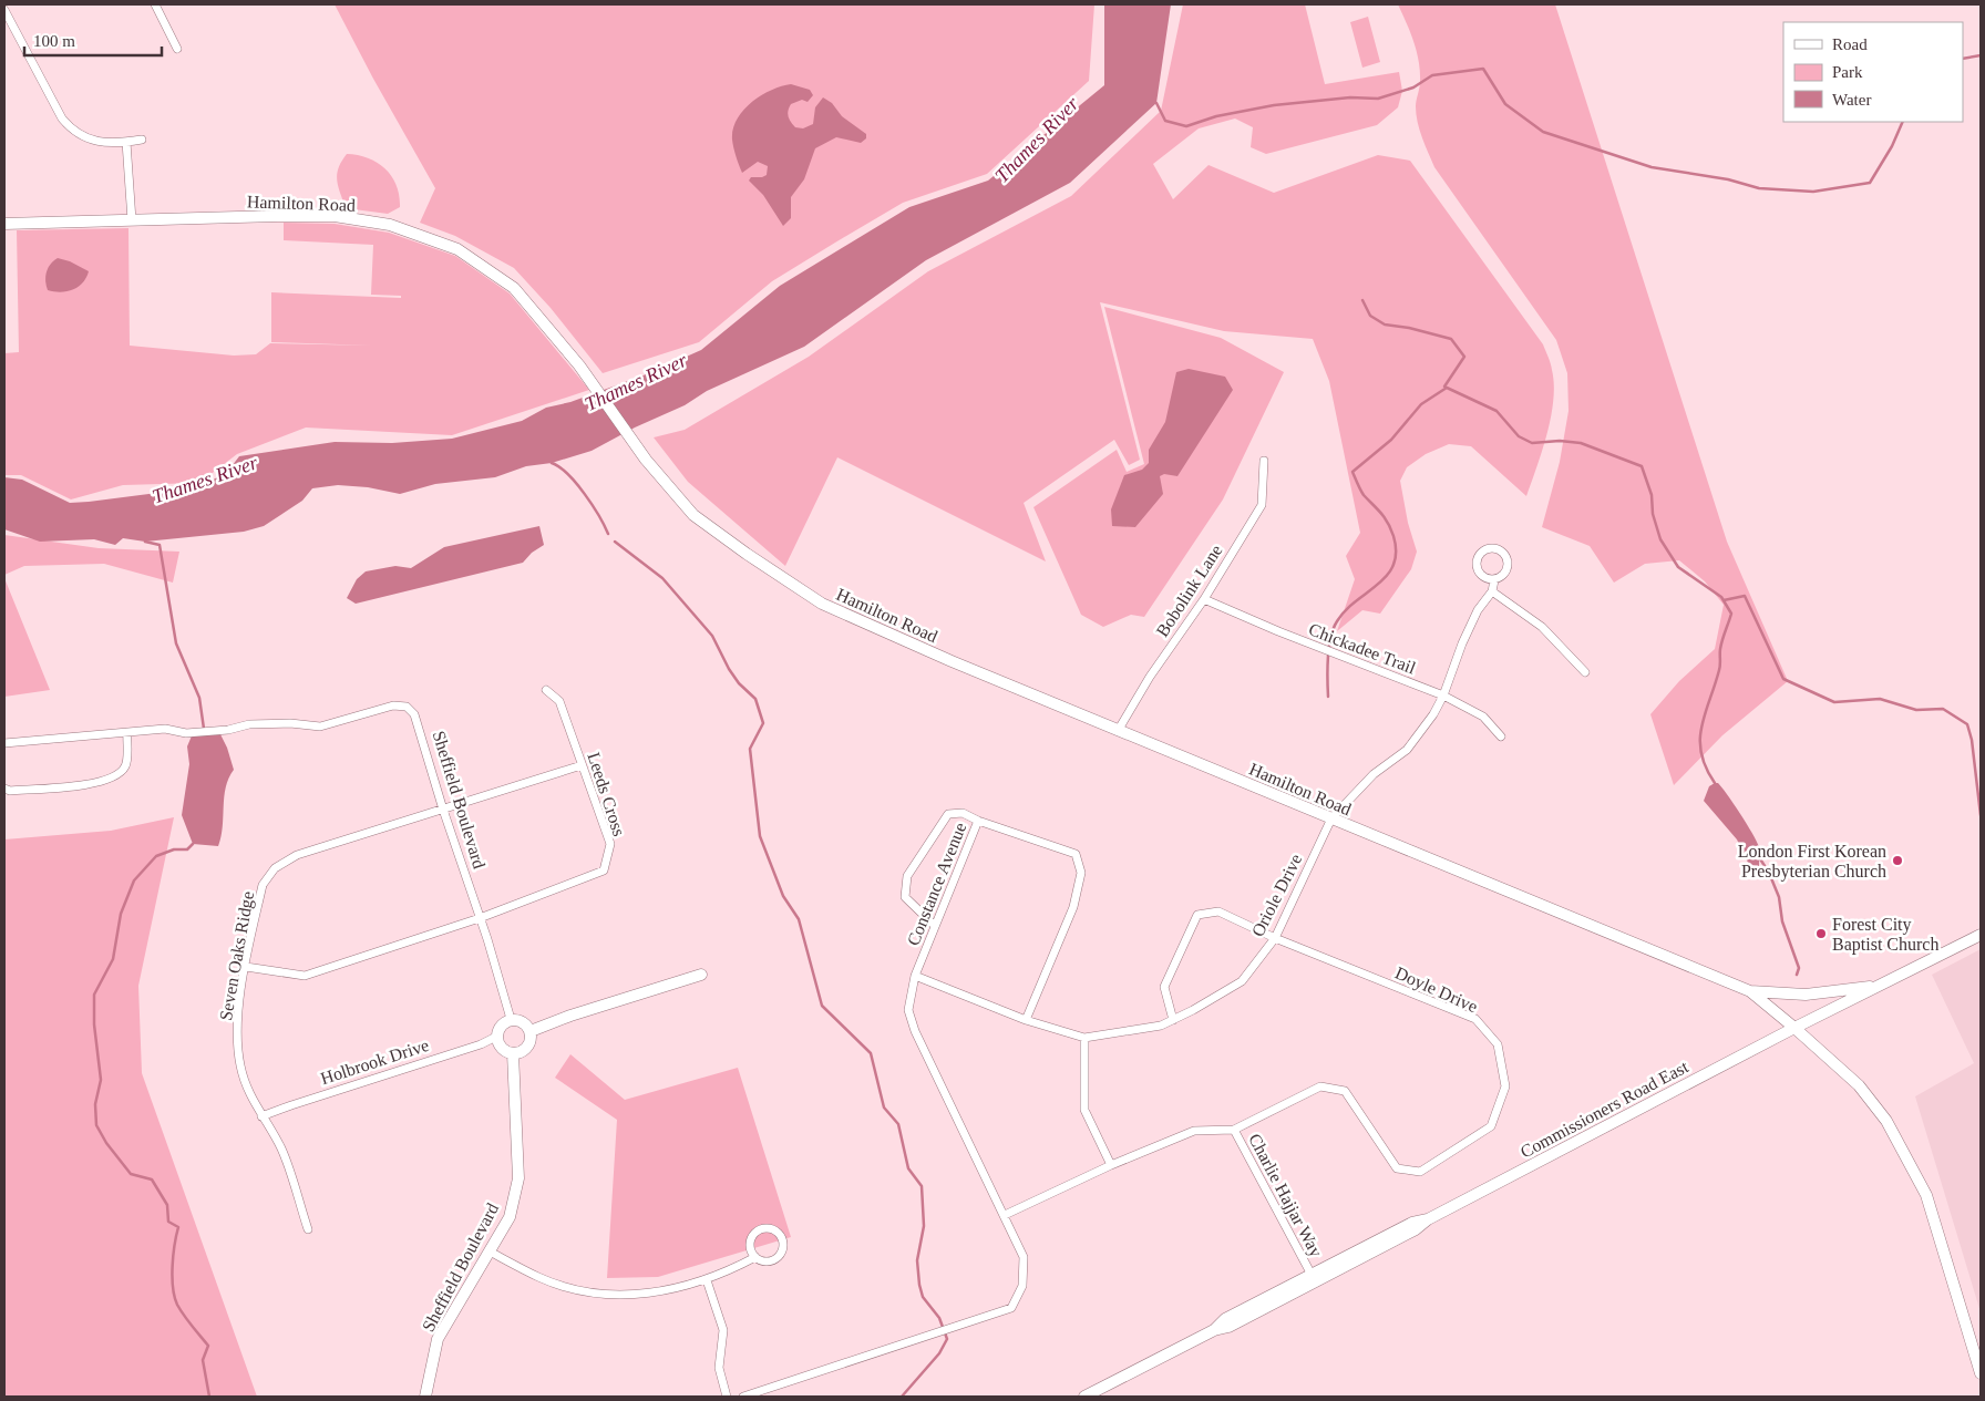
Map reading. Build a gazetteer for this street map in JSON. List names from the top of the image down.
{
  "streets": {
    "main road": ["Hamilton Road", "Sheffield Boulevard", "Commissioners Road East"],
    "street": [
      "Bobolink Lane",
      "Chickadee Trail",
      "Leeds Cross",
      "Constance Avenue",
      "Oriole Drive",
      "Seven Oaks Ridge",
      "Doyle Drive",
      "Holbrook Drive",
      "Charlie Hajjar Way"
    ]
  },
  "crossings": [
    ["Hamilton Road", "Bobolink Lane"],
    ["Hamilton Road", "Oriole Drive"],
    ["Hamilton Road", "Commissioners Road East"],
    ["Bobolink Lane", "Chickadee Trail"],
    ["Chickadee Trail", "Oriole Drive"],
    ["Leeds Cross", "Sheffield Boulevard"],
    ["Leeds Cross", "Seven Oaks Ridge"],
    ["Sheffield Boulevard", "Seven Oaks Ridge"],
    ["Sheffield Boulevard", "Holbrook Drive"],
    ["Constance Avenue", "Oriole Drive"],
    ["Constance Avenue", "Doyle Drive"],
    ["Oriole Drive", "Doyle Drive"],
    ["Seven Oaks Ridge", "Holbrook Drive"],
    ["Doyle Drive", "Charlie Hajjar Way"],
    ["Commissioners Road East", "Charlie Hajjar Way"]
  ],
  "water": ["Thames River"],
  "places": ["London First Korean Presbyterian Church", "Forest City Baptist Church"],
  "legend": ["Road", "Park", "Water"],
  "scale_bar": "100 m"
}
